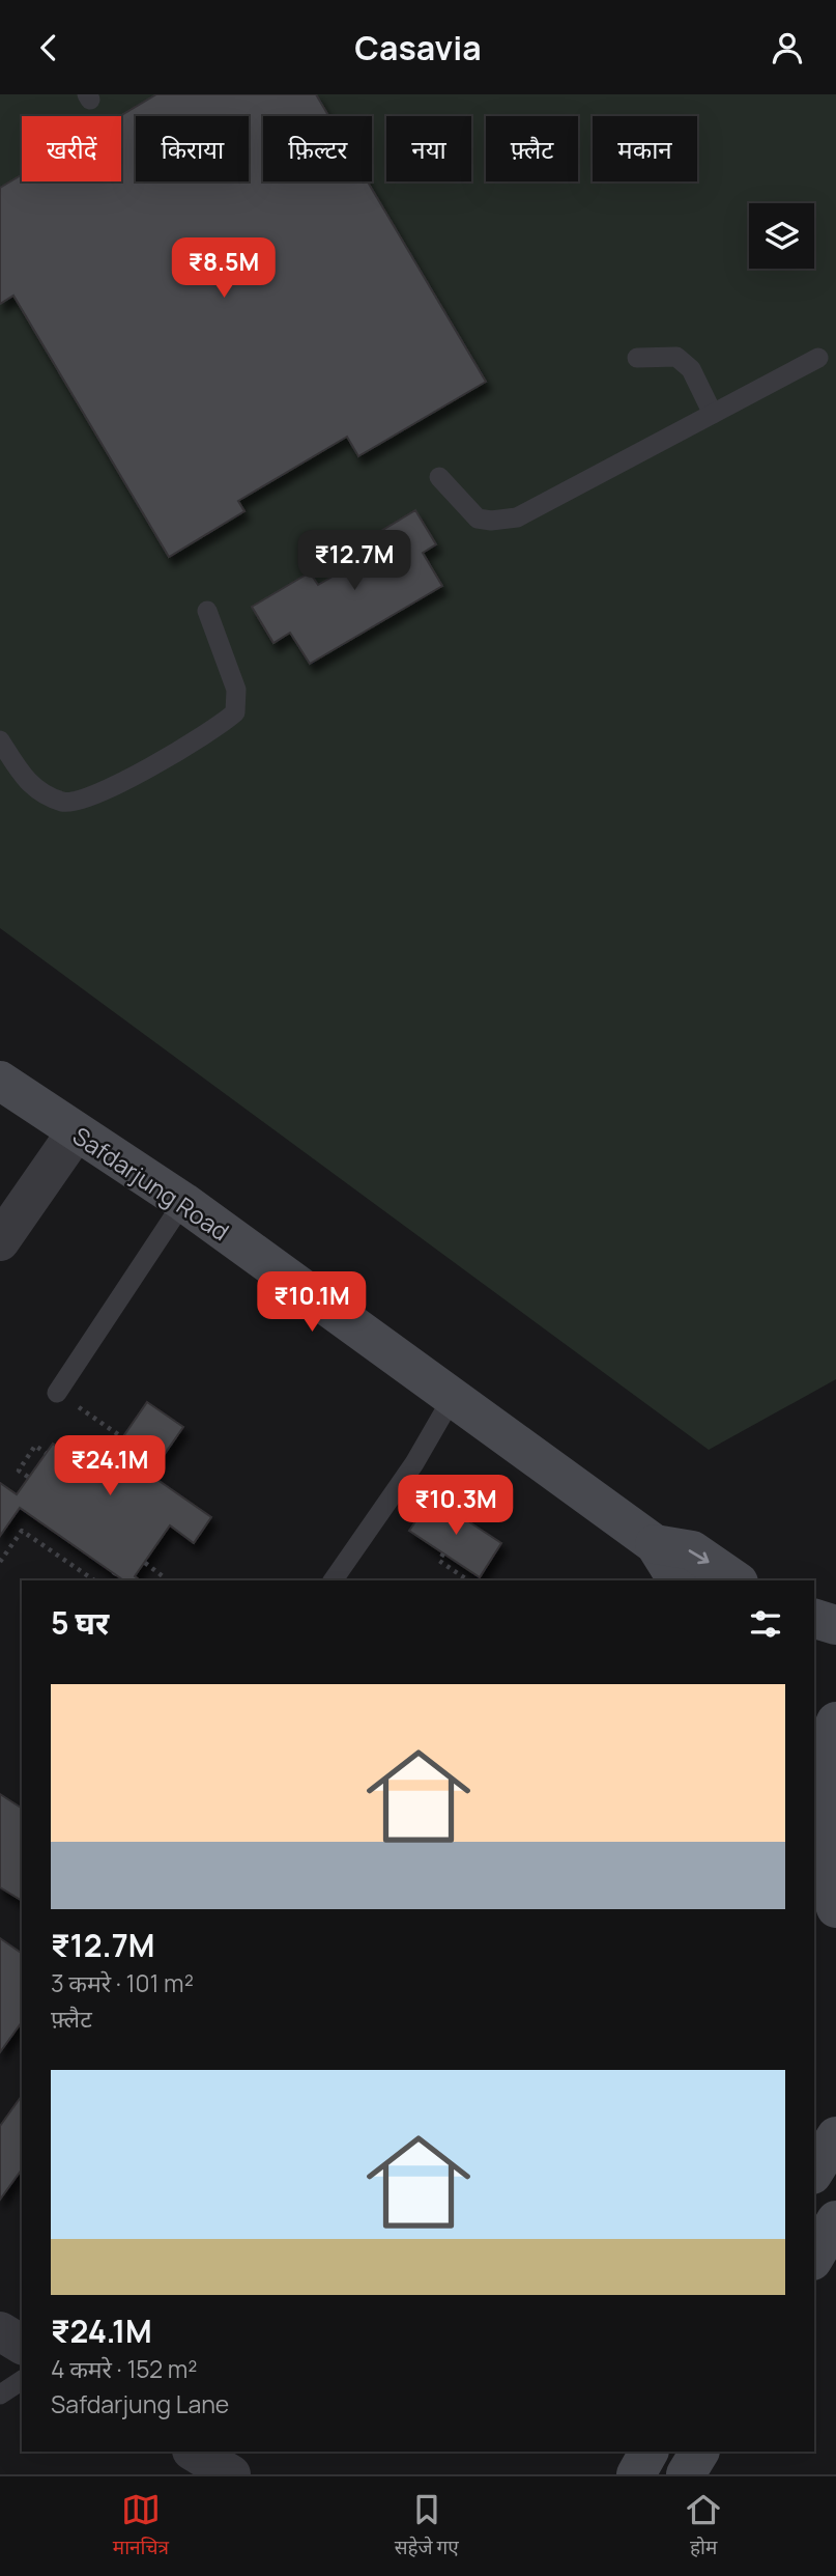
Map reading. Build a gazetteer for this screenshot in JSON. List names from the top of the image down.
{
  "streets": {
    "main road": ["Safdarjung Road"]
  },
  "page": {
    "header": "Casavia",
    "chip": [
      "खरीदें",
      "किराया",
      "फ़िल्टर",
      "नया",
      "फ़्लैट",
      "मकान"
    ],
    "price": [
      "₹8.5M",
      "₹12.7M",
      "₹10.1M",
      "₹24.1M",
      "₹10.3M"
    ],
    "heading": "5 घर",
    "list": [
      {
        "name": "₹12.7M",
        "note": "3 कमरे · 101 m² · फ़्लैट"
      },
      {
        "name": "₹24.1M",
        "note": "4 कमरे · 152 m² · Safdarjung Lane"
      }
    ],
    "tabs": ["मानचित्र", "सहेजे गए", "होम"]
  }
}
